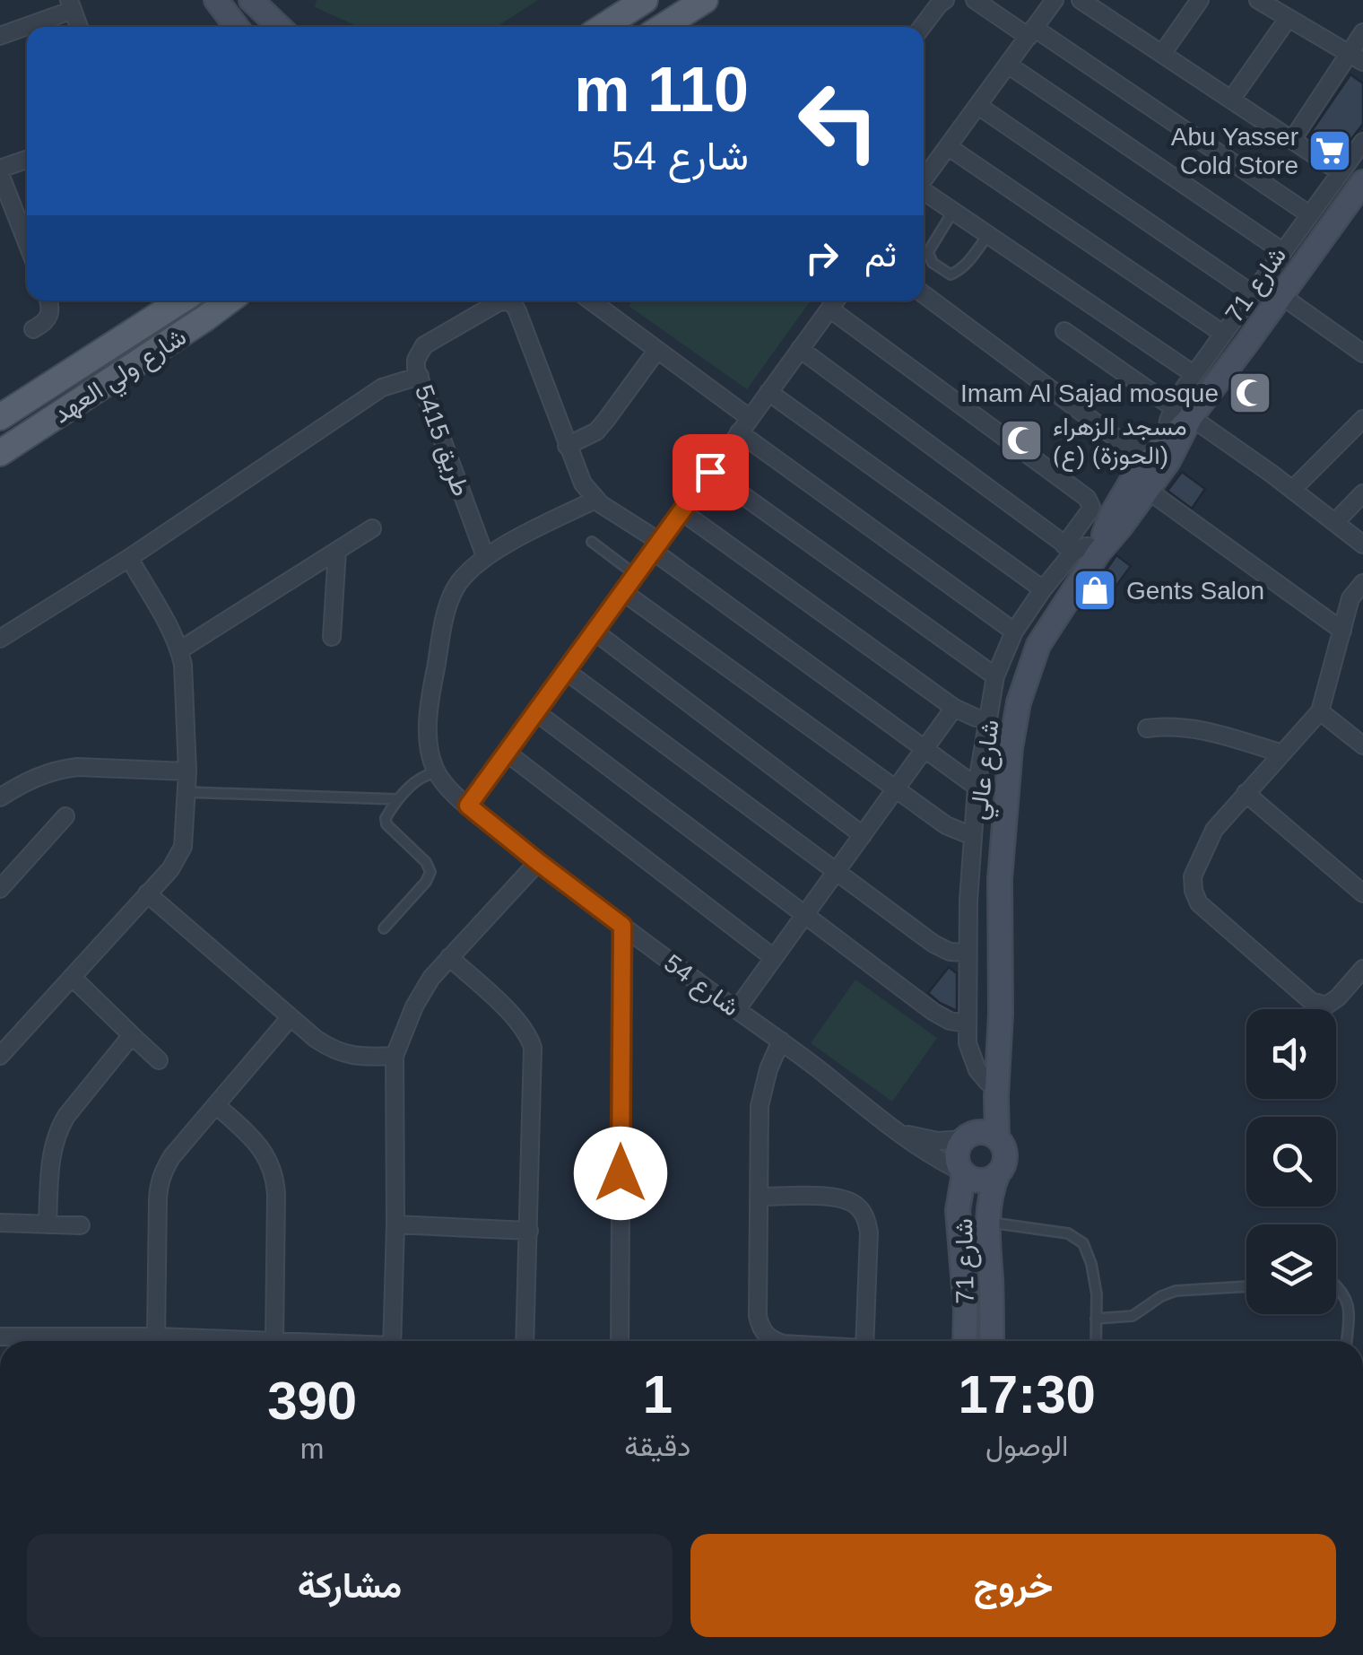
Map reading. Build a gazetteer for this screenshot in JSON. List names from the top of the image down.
{
  "streets": {
    "main road": ["شارع ولي العهد"],
    "street": [
      "شارع 71",
      "طريق 5415",
      "شارع عالي",
      "شارع 54"
    ]
  },
  "crossings": [
    ["شارع 71", "شارع عالي"],
    ["شارع 71", "شارع 54"],
    ["شارع عالي", "شارع 54"]
  ],
  "places": {
    "supermarket": ["Abu Yasser Cold Store"],
    "mosque": ["Imam Al Sajad mosque", "مسجد الزهراء (ع) (الحوزة)"],
    "shop": ["Gents Salon"]
  },
  "page": {
    "turn": ["110 m", "شارع 54"],
    "then": "ثم",
    "eta": [
      "17:30",
      "الوصول",
      "1",
      "دقيقة",
      "390",
      "m"
    ],
    "buttons": ["خروج", "مشاركة"]
  }
}
